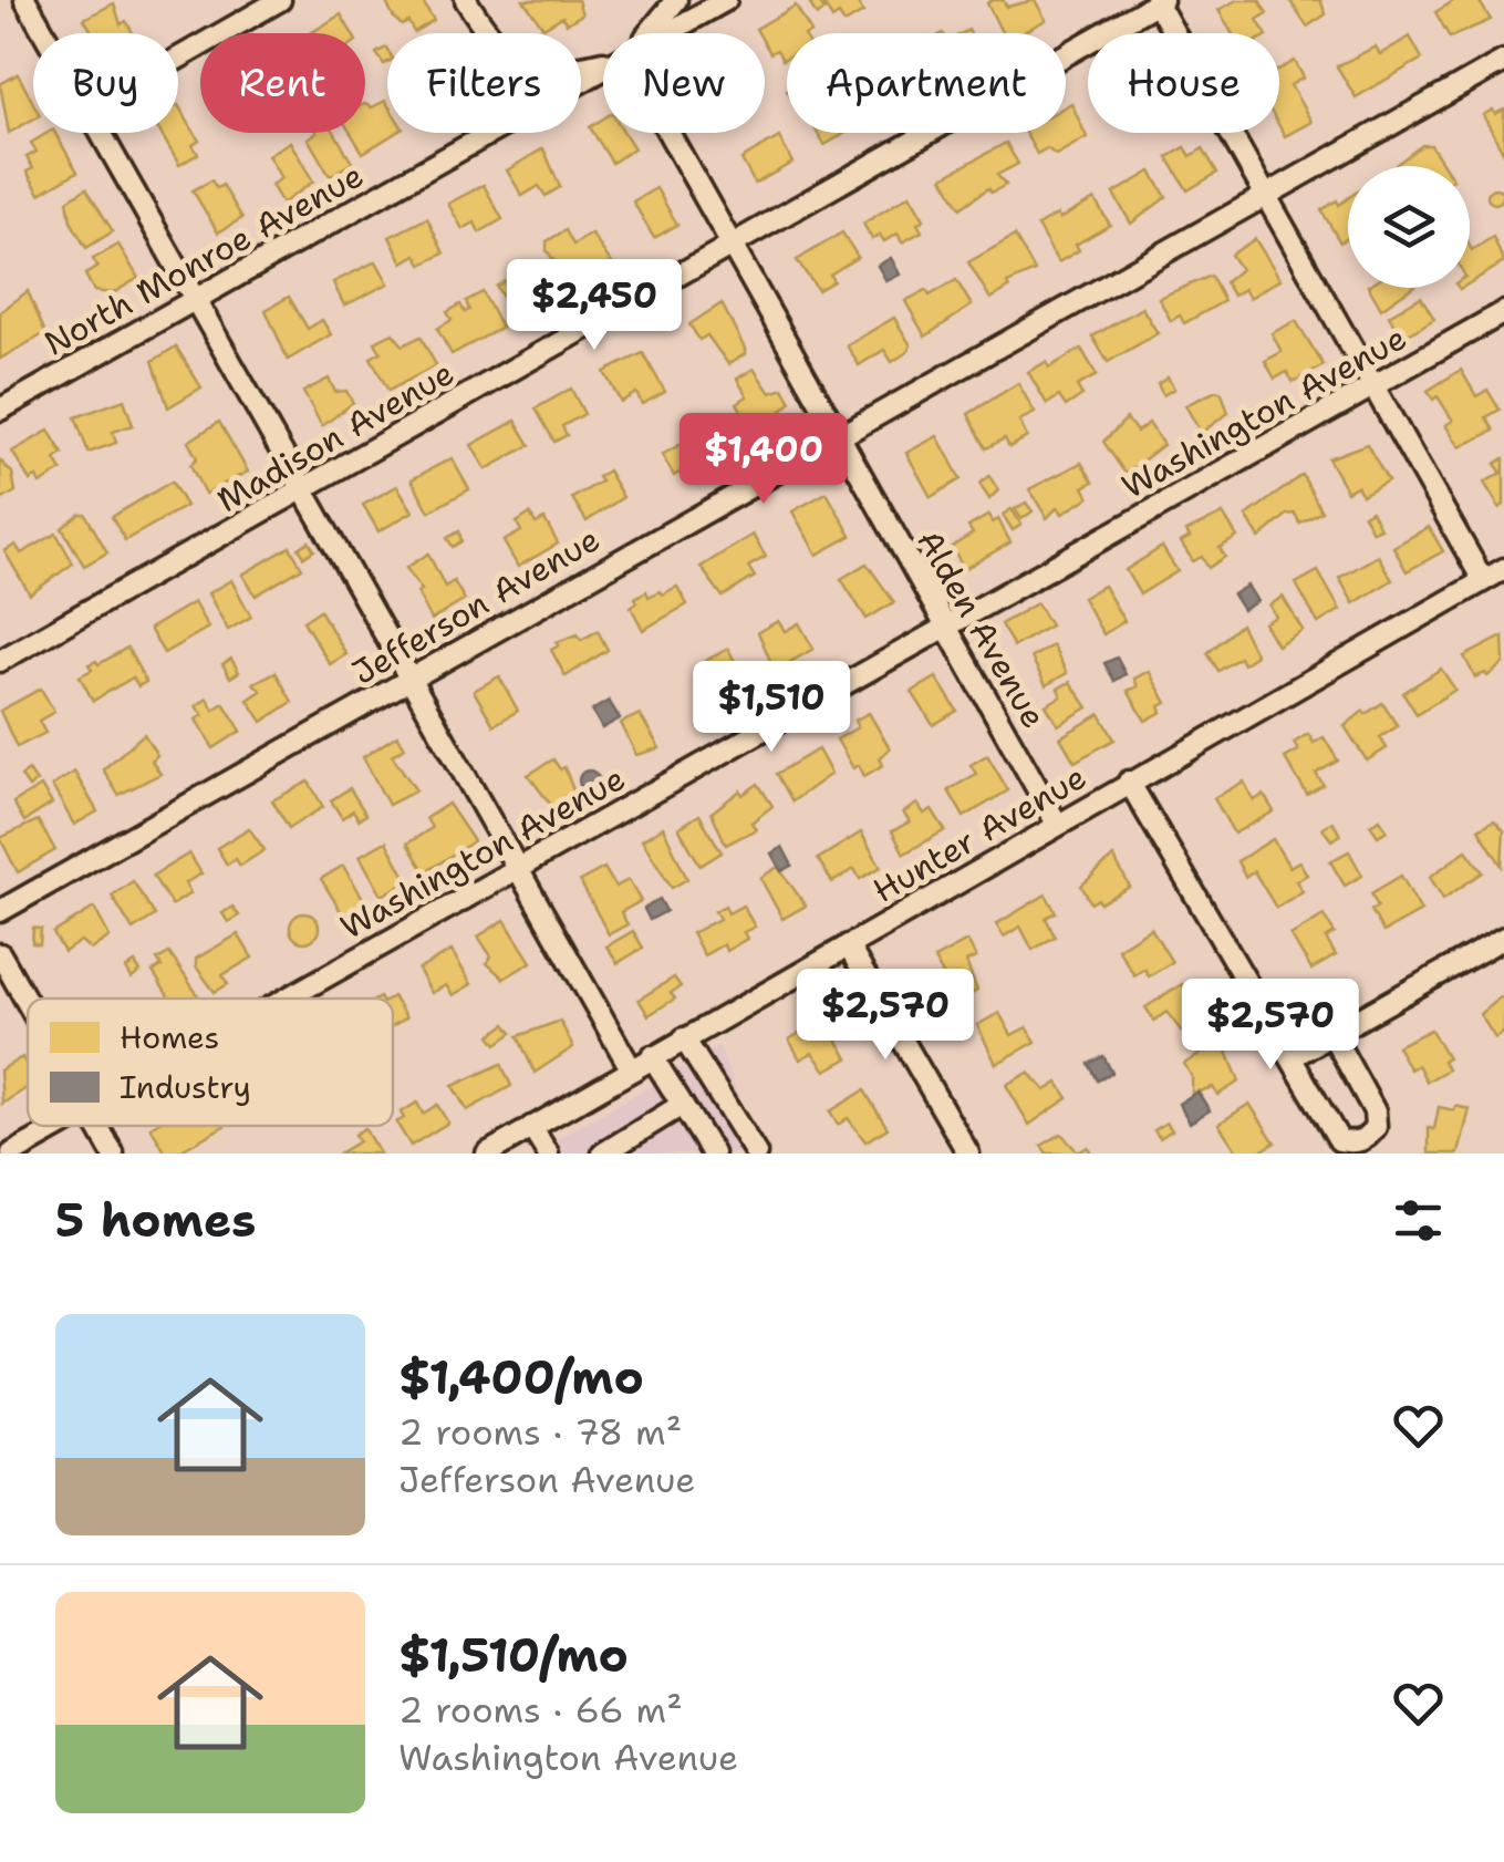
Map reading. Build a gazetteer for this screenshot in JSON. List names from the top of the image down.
{
  "streets": {
    "street": [
      "North Monroe Avenue",
      "Washington Avenue",
      "Madison Avenue",
      "Jefferson Avenue",
      "Alden Avenue",
      "Hunter Avenue"
    ]
  },
  "crossings": [
    ["Washington Avenue", "Alden Avenue"],
    ["Madison Avenue", "Alden Avenue"],
    ["Jefferson Avenue", "Alden Avenue"],
    ["Alden Avenue", "Hunter Avenue"]
  ],
  "legend": ["Homes", "Industry"],
  "page": {
    "chip": [
      "Buy",
      "Rent",
      "Filters",
      "New",
      "Apartment",
      "House"
    ],
    "price": [
      "$2,450",
      "$1,400",
      "$1,510",
      "$2,570",
      "$2,570"
    ],
    "heading": "5 homes",
    "list": [
      {
        "name": "$1,400/mo",
        "note": "2 rooms · 78 m² · Jefferson Avenue"
      },
      {
        "name": "$1,510/mo",
        "note": "2 rooms · 66 m² · Washington Avenue"
      }
    ]
  }
}
